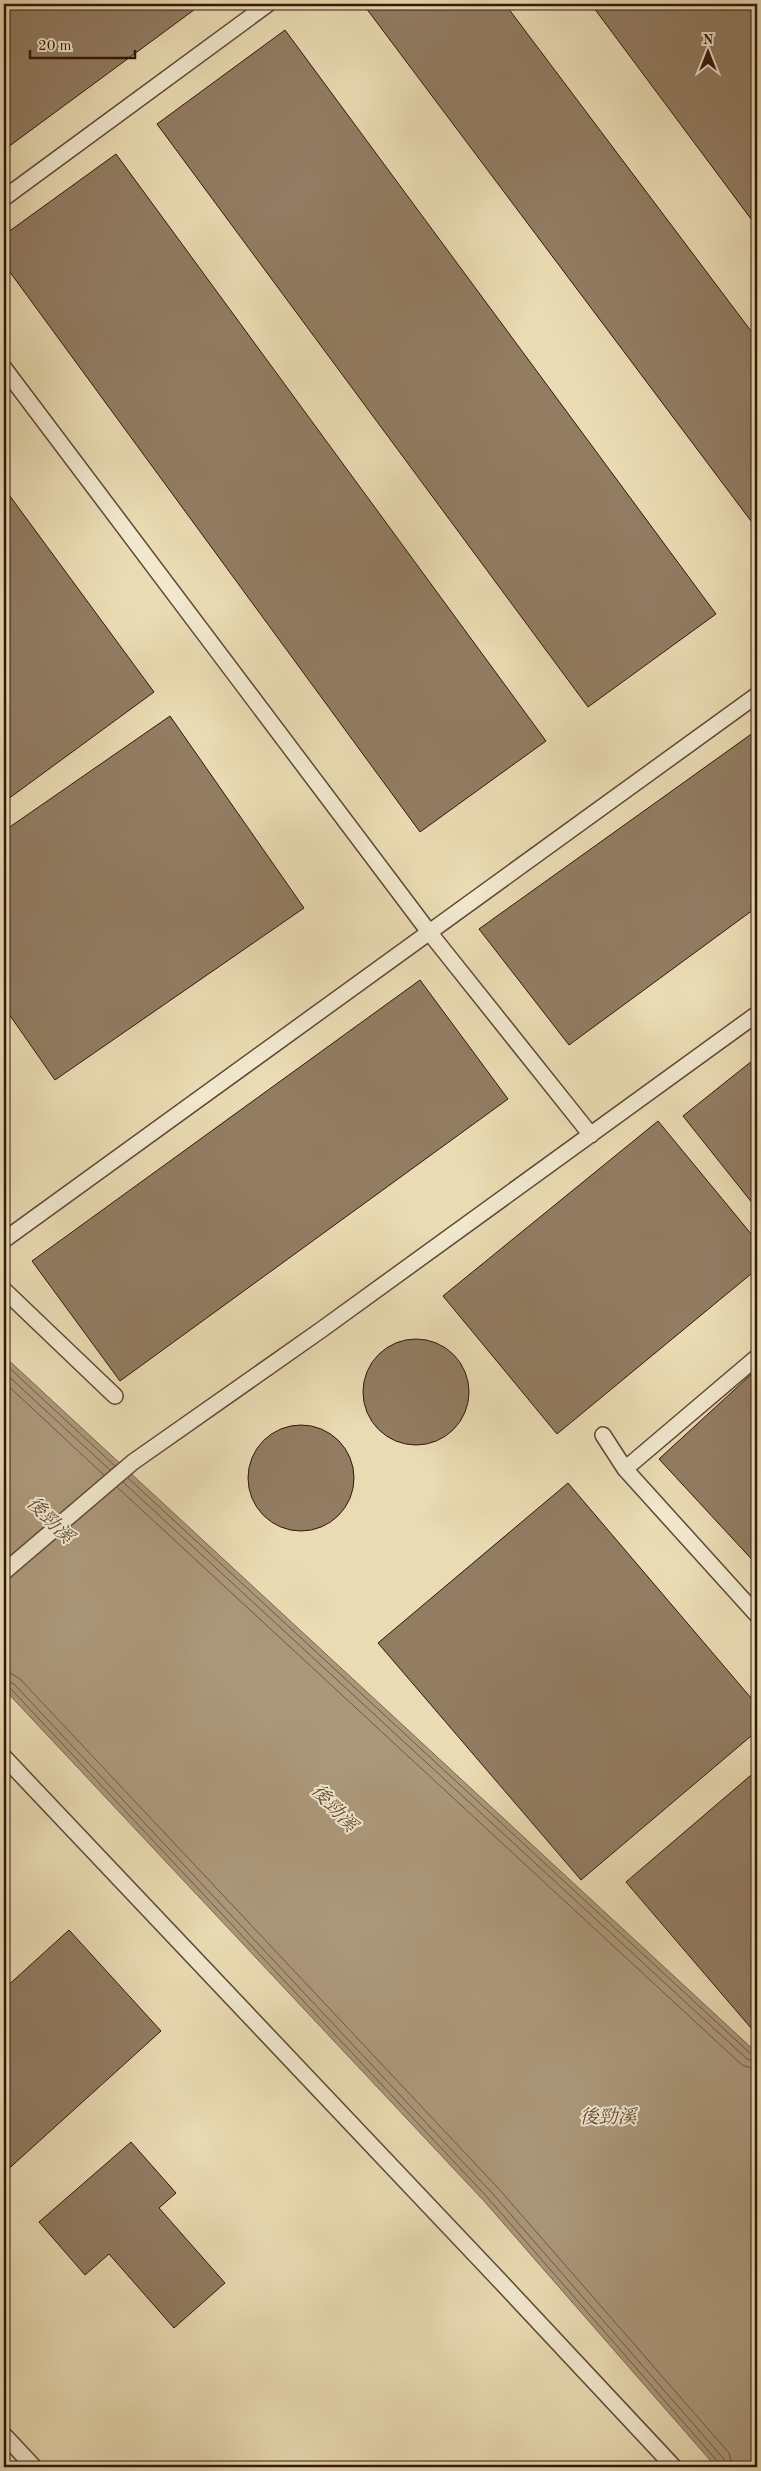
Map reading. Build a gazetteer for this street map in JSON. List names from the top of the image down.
{
  "water": ["後勁溪"],
  "scale_bar": "20 m",
  "north": "top"
}
